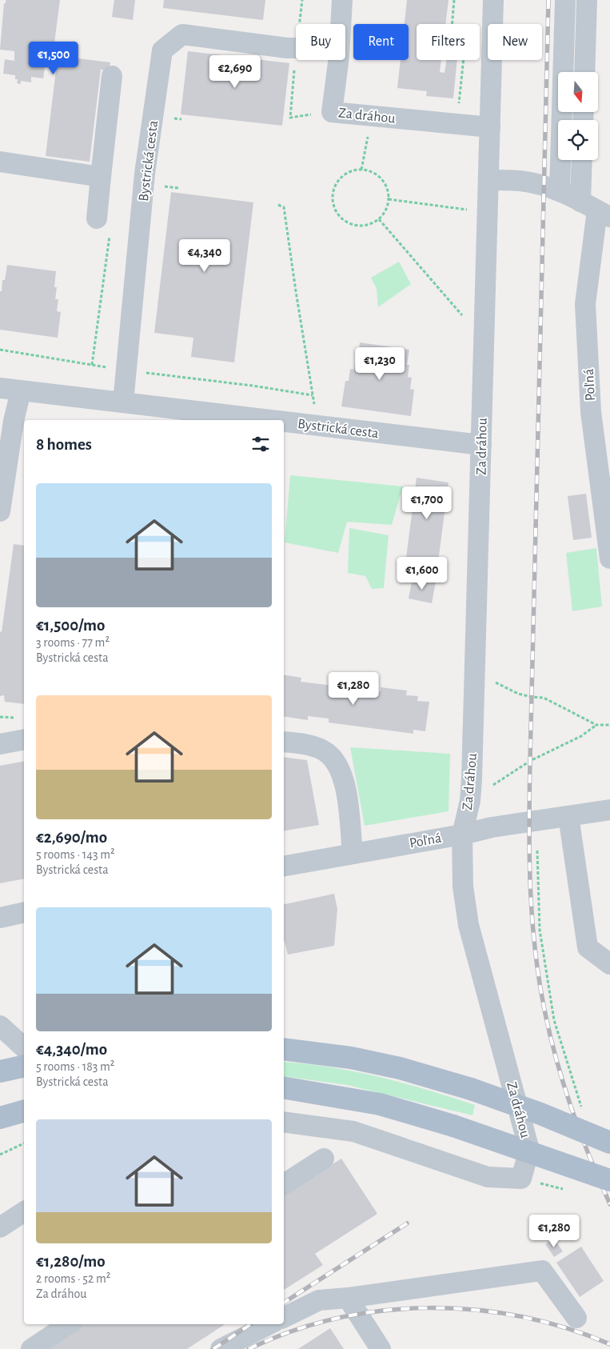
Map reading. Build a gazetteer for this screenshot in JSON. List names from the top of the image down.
{
  "streets": {
    "street": ["Za dráhou", "Bystrická cesta", "Poľná"]
  },
  "crossings": [
    ["Za dráhou", "Bystrická cesta"],
    ["Za dráhou", "Poľná"]
  ],
  "north": "bottom",
  "page": {
    "chip": [
      "Buy",
      "Rent",
      "Filters",
      "New"
    ],
    "price": [
      "€1,500",
      "€2,690",
      "€4,340",
      "€1,230",
      "€1,700",
      "€1,600",
      "€1,280",
      "€1,280"
    ],
    "heading": "8 homes",
    "list": [
      {
        "name": "€1,500/mo",
        "note": "3 rooms · 77 m² · Bystrická cesta"
      },
      {
        "name": "€2,690/mo",
        "note": "5 rooms · 143 m² · Bystrická cesta"
      },
      {
        "name": "€4,340/mo",
        "note": "5 rooms · 183 m² · Bystrická cesta"
      },
      {
        "name": "€1,280/mo",
        "note": "2 rooms · 52 m² · Za dráhou"
      }
    ]
  }
}
